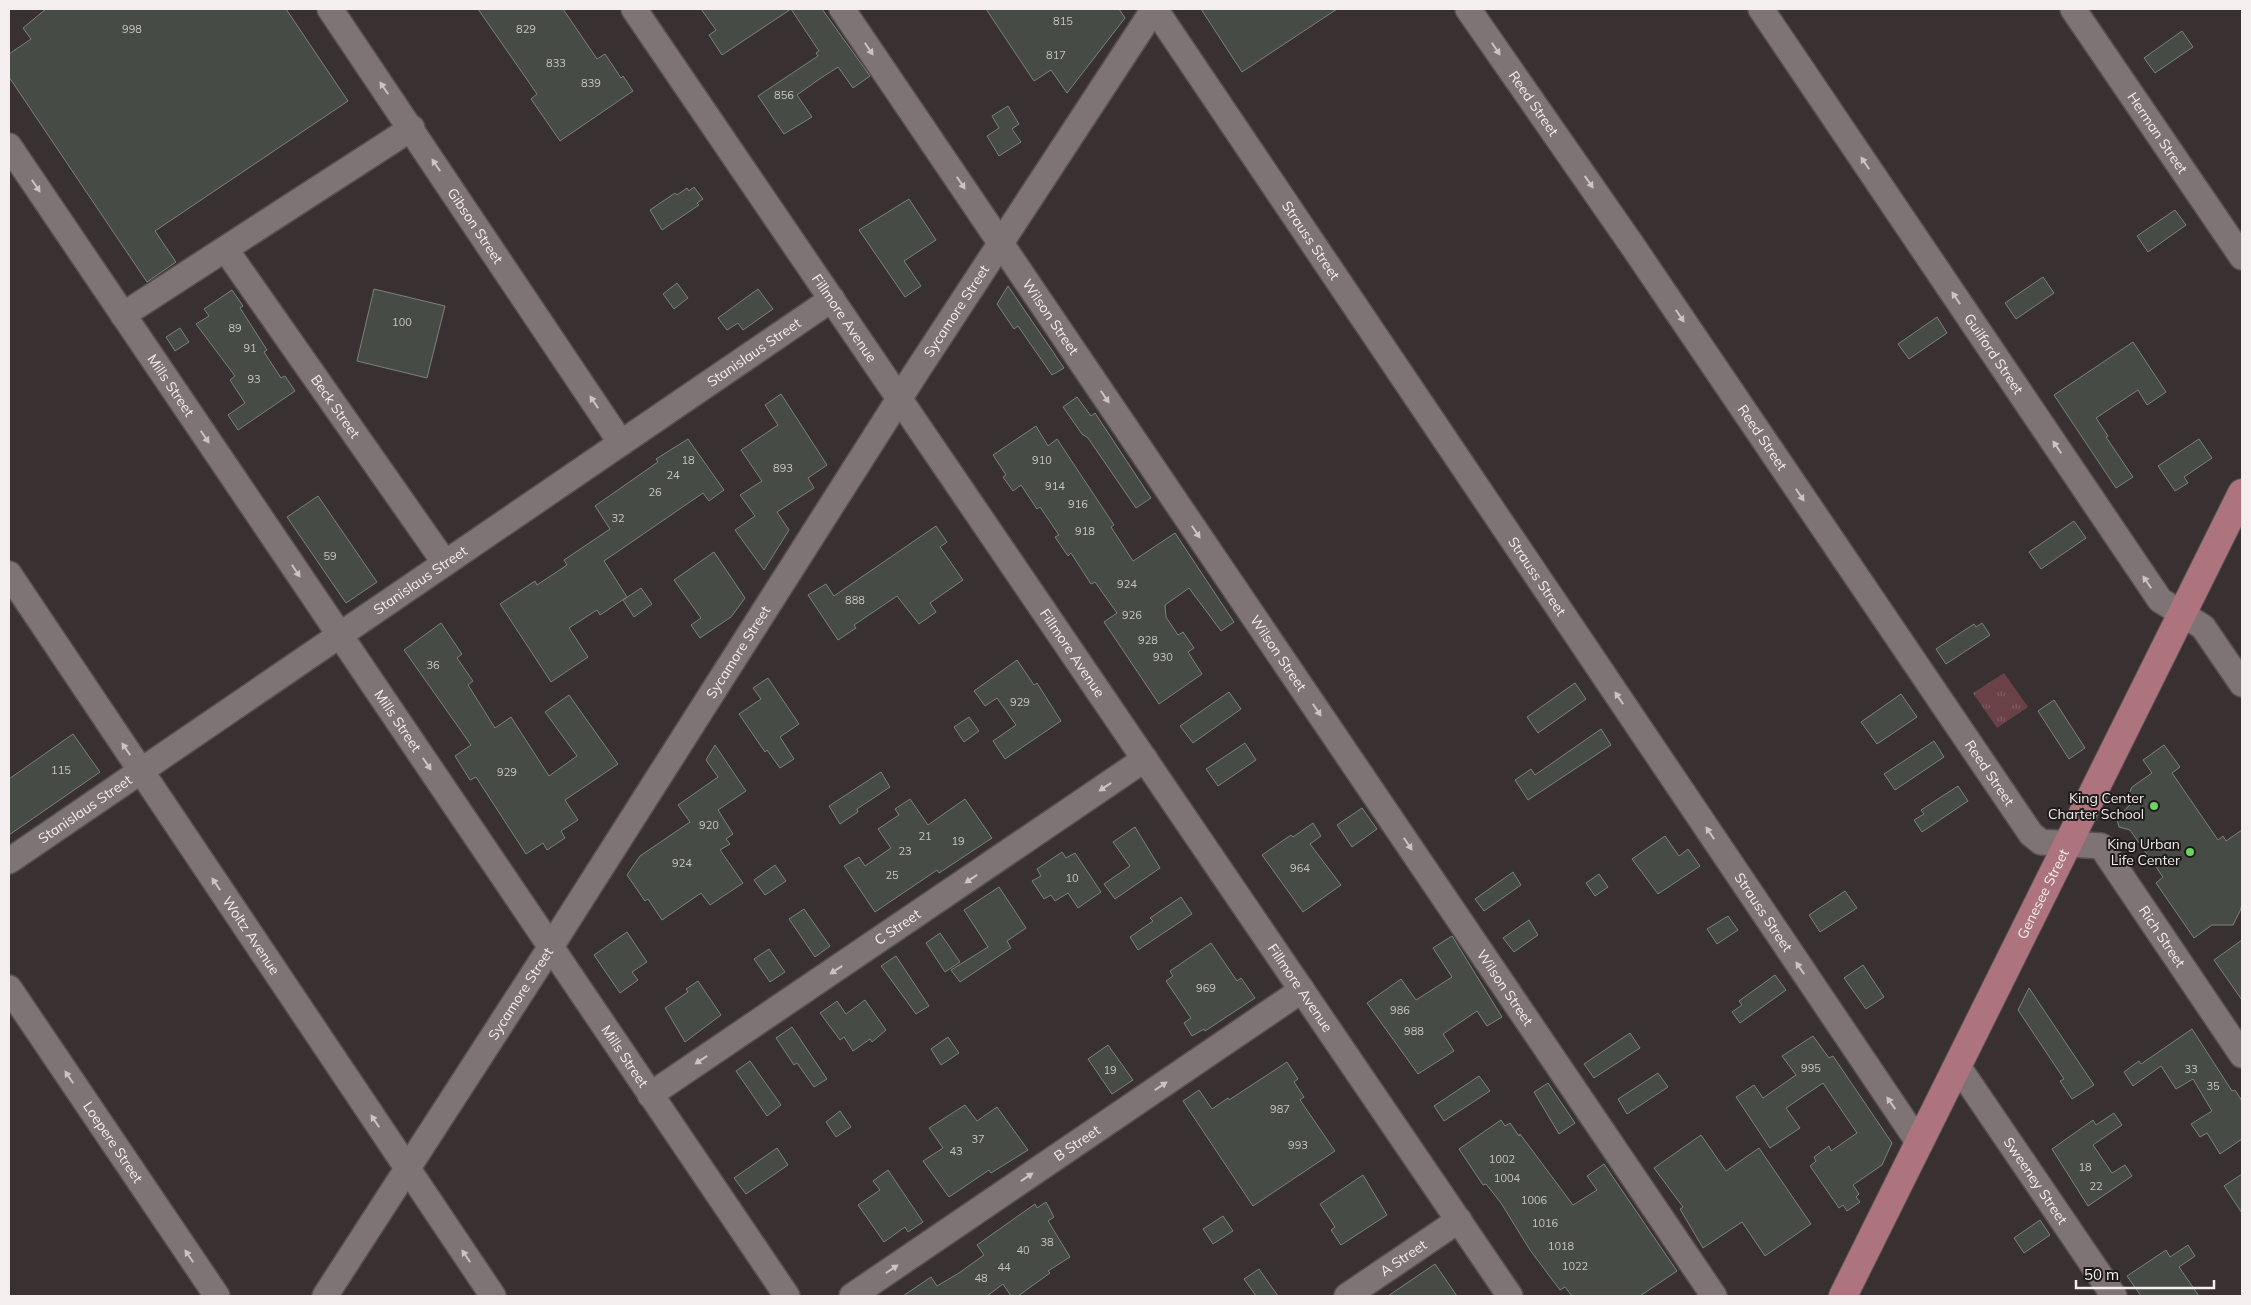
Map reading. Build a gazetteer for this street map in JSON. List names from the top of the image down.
{
  "streets": {
    "main road": ["Genesee Street"],
    "street": [
      "Reed Street",
      "Herman Street",
      "Gibson Street",
      "Strauss Street",
      "Sycamore Street",
      "Wilson Street",
      "Fillmore Avenue",
      "Stanislaus Street",
      "Guilford Street",
      "Mills Street",
      "Beck Street",
      "C Street",
      "Woltz Avenue",
      "Rich Street",
      "Loepere Street",
      "B Street",
      "Sweeney Street",
      "A Street"
    ]
  },
  "crossings": [
    ["Reed Street", "Genesee Street"],
    ["Reed Street", "Rich Street"],
    ["Gibson Street", "Stanislaus Street"],
    ["Strauss Street", "Sycamore Street"],
    ["Strauss Street", "Genesee Street"],
    ["Sycamore Street", "Wilson Street"],
    ["Sycamore Street", "Fillmore Avenue"],
    ["Sycamore Street", "Mills Street"],
    ["Sycamore Street", "Woltz Avenue"],
    ["Fillmore Avenue", "Stanislaus Street"],
    ["Fillmore Avenue", "C Street"],
    ["Fillmore Avenue", "B Street"],
    ["Fillmore Avenue", "A Street"],
    ["Stanislaus Street", "Mills Street"],
    ["Stanislaus Street", "Beck Street"],
    ["Stanislaus Street", "Woltz Avenue"],
    ["Guilford Street", "Genesee Street"],
    ["Mills Street", "C Street"],
    ["Genesee Street", "Rich Street"],
    ["Genesee Street", "Sweeney Street"]
  ],
  "one_way": [
    "Reed Street",
    "Gibson Street",
    "Strauss Street",
    "Wilson Street",
    "Guilford Street",
    "Mills Street",
    "C Street",
    "Woltz Avenue",
    "Loepere Street",
    "B Street"
  ],
  "places": ["King Center Charter School", "King Urban Life Center"],
  "house_numbers": [
    "815",
    "998",
    "829",
    "817",
    "833",
    "839",
    "856",
    "100",
    "89",
    "91",
    "93",
    "18",
    "910",
    "893",
    "24",
    "914",
    "26",
    "916",
    "32",
    "918",
    "59",
    "924",
    "888",
    "926",
    "928",
    "930",
    "36",
    "929",
    "115",
    "929",
    "920",
    "21",
    "19",
    "23",
    "924",
    "964",
    "25",
    "10",
    "969",
    "986",
    "988",
    "995",
    "33",
    "19",
    "35",
    "987",
    "37",
    "993",
    "43",
    "1002",
    "18",
    "1004",
    "22",
    "1006",
    "1016",
    "38",
    "1018",
    "40",
    "1022",
    "44",
    "48"
  ],
  "scale_bar": "50 m"
}
